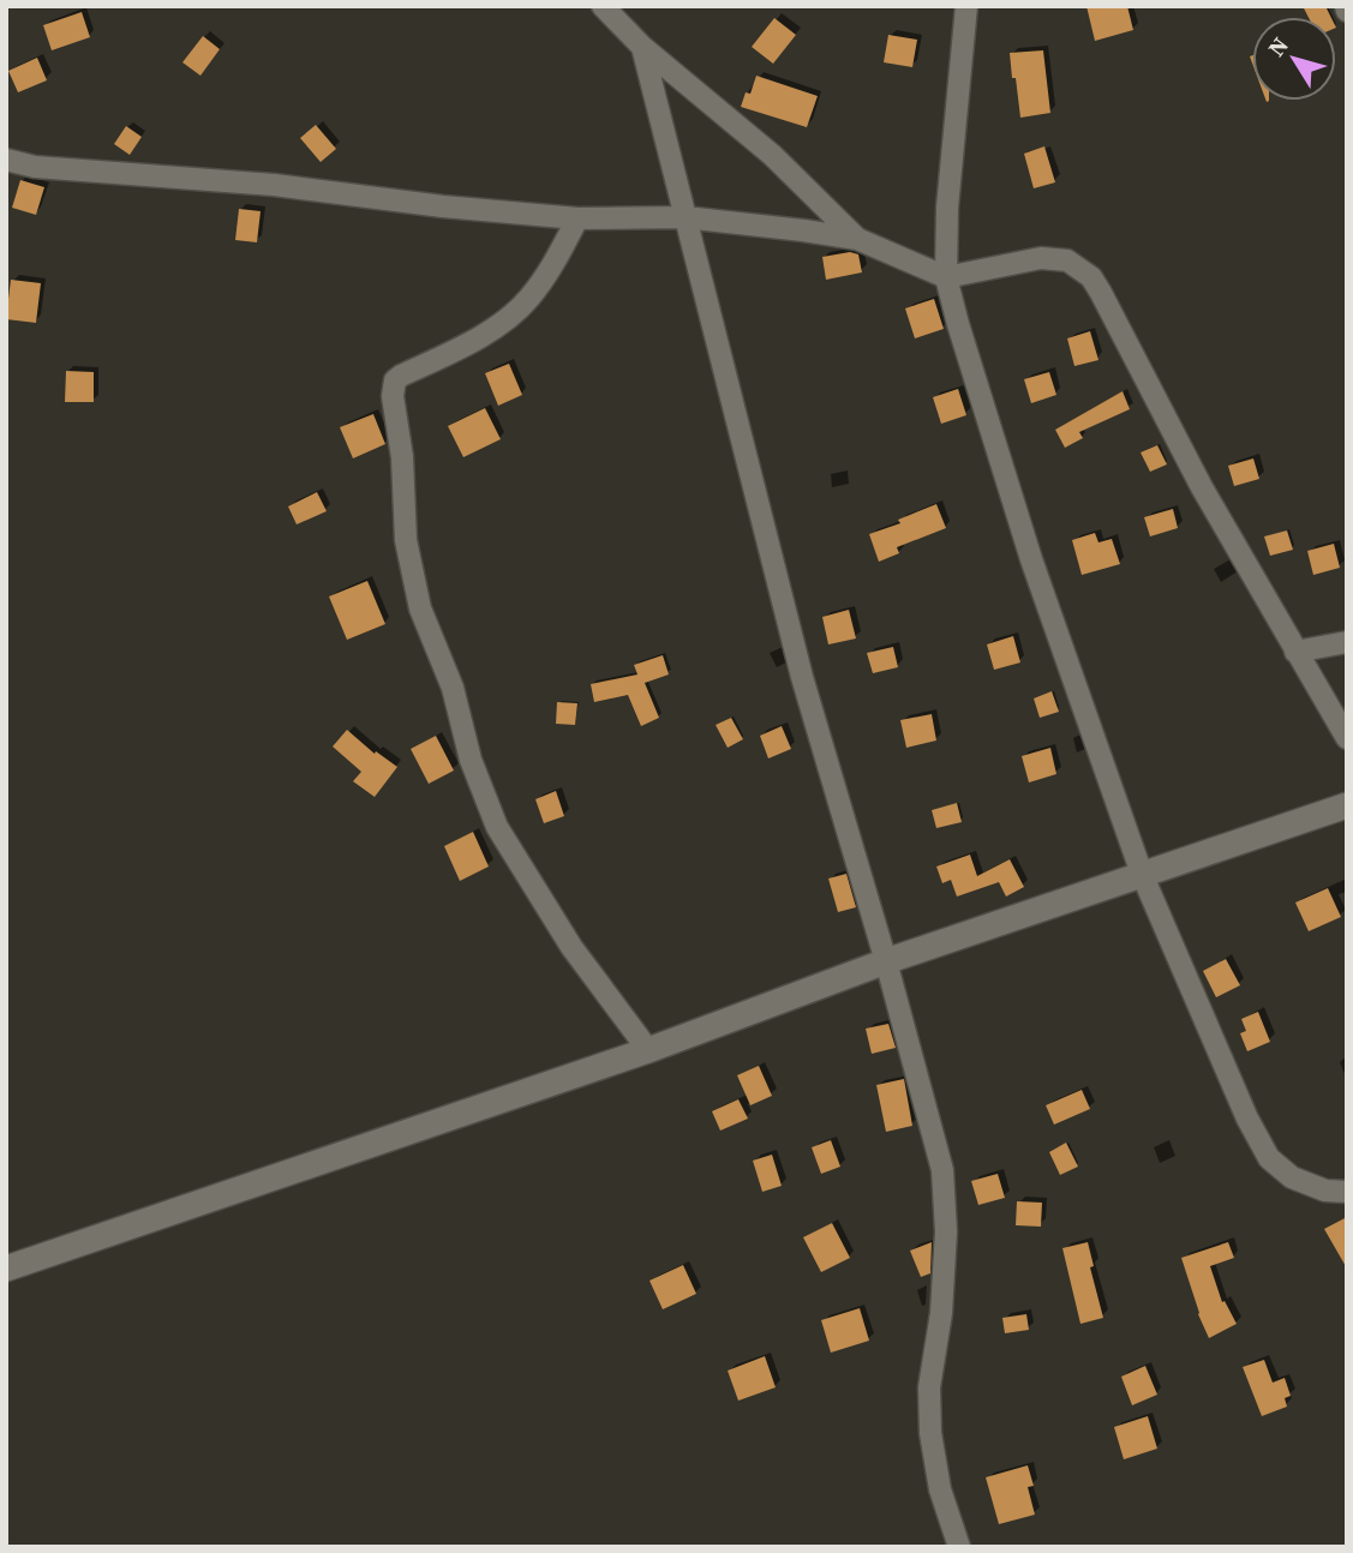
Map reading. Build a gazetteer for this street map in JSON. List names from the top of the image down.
{
  "north": "top left"
}
